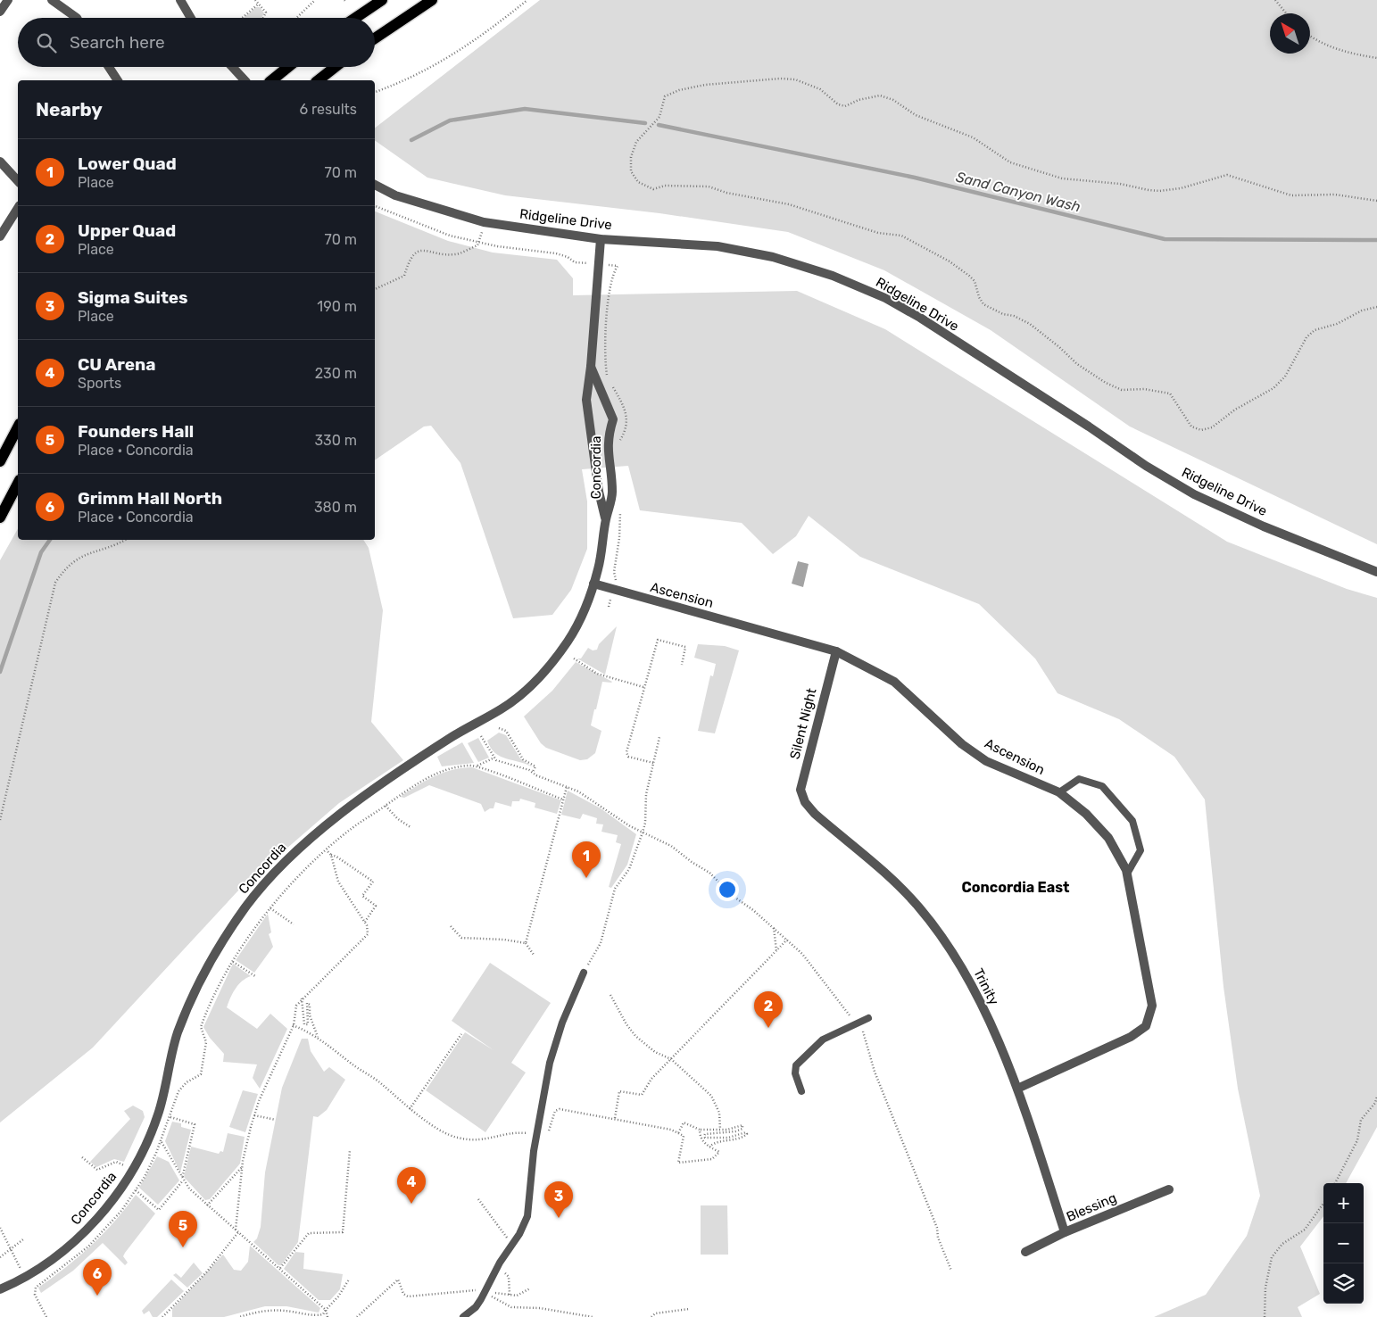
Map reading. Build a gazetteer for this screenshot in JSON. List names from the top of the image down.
{
  "streets": {
    "street": [
      "Ridgeline Drive",
      "Concordia",
      "Ascension",
      "Silent Night",
      "Trinity",
      "Blessing"
    ]
  },
  "crossings": [
    ["Ridgeline Drive", "Concordia"],
    ["Concordia", "Ascension"],
    ["Ascension", "Silent Night"],
    ["Ascension", "Trinity"],
    ["Silent Night", "Trinity"],
    ["Trinity", "Blessing"]
  ],
  "districts": ["Concordia East"],
  "water": ["Sand Canyon Wash"],
  "north": "top left",
  "page": {
    "search": "Search here",
    "heading": ["Nearby", "6 results"],
    "list": [
      {
        "mark": "1",
        "name": "Lower Quad",
        "note": "Place",
        "value": "70 m"
      },
      {
        "mark": "2",
        "name": "Upper Quad",
        "note": "Place",
        "value": "70 m"
      },
      {
        "mark": "3",
        "name": "Sigma Suites",
        "note": "Place",
        "value": "190 m"
      },
      {
        "mark": "4",
        "name": "CU Arena",
        "note": "Sports",
        "value": "230 m"
      },
      {
        "mark": "5",
        "name": "Founders Hall",
        "note": "Place · Concordia",
        "value": "330 m"
      },
      {
        "mark": "6",
        "name": "Grimm Hall North",
        "note": "Place · Concordia",
        "value": "380 m"
      }
    ],
    "pins": [
      "1",
      "2",
      "4",
      "3",
      "5",
      "6"
    ],
    "map_buttons": ["+", "−"]
  }
}
